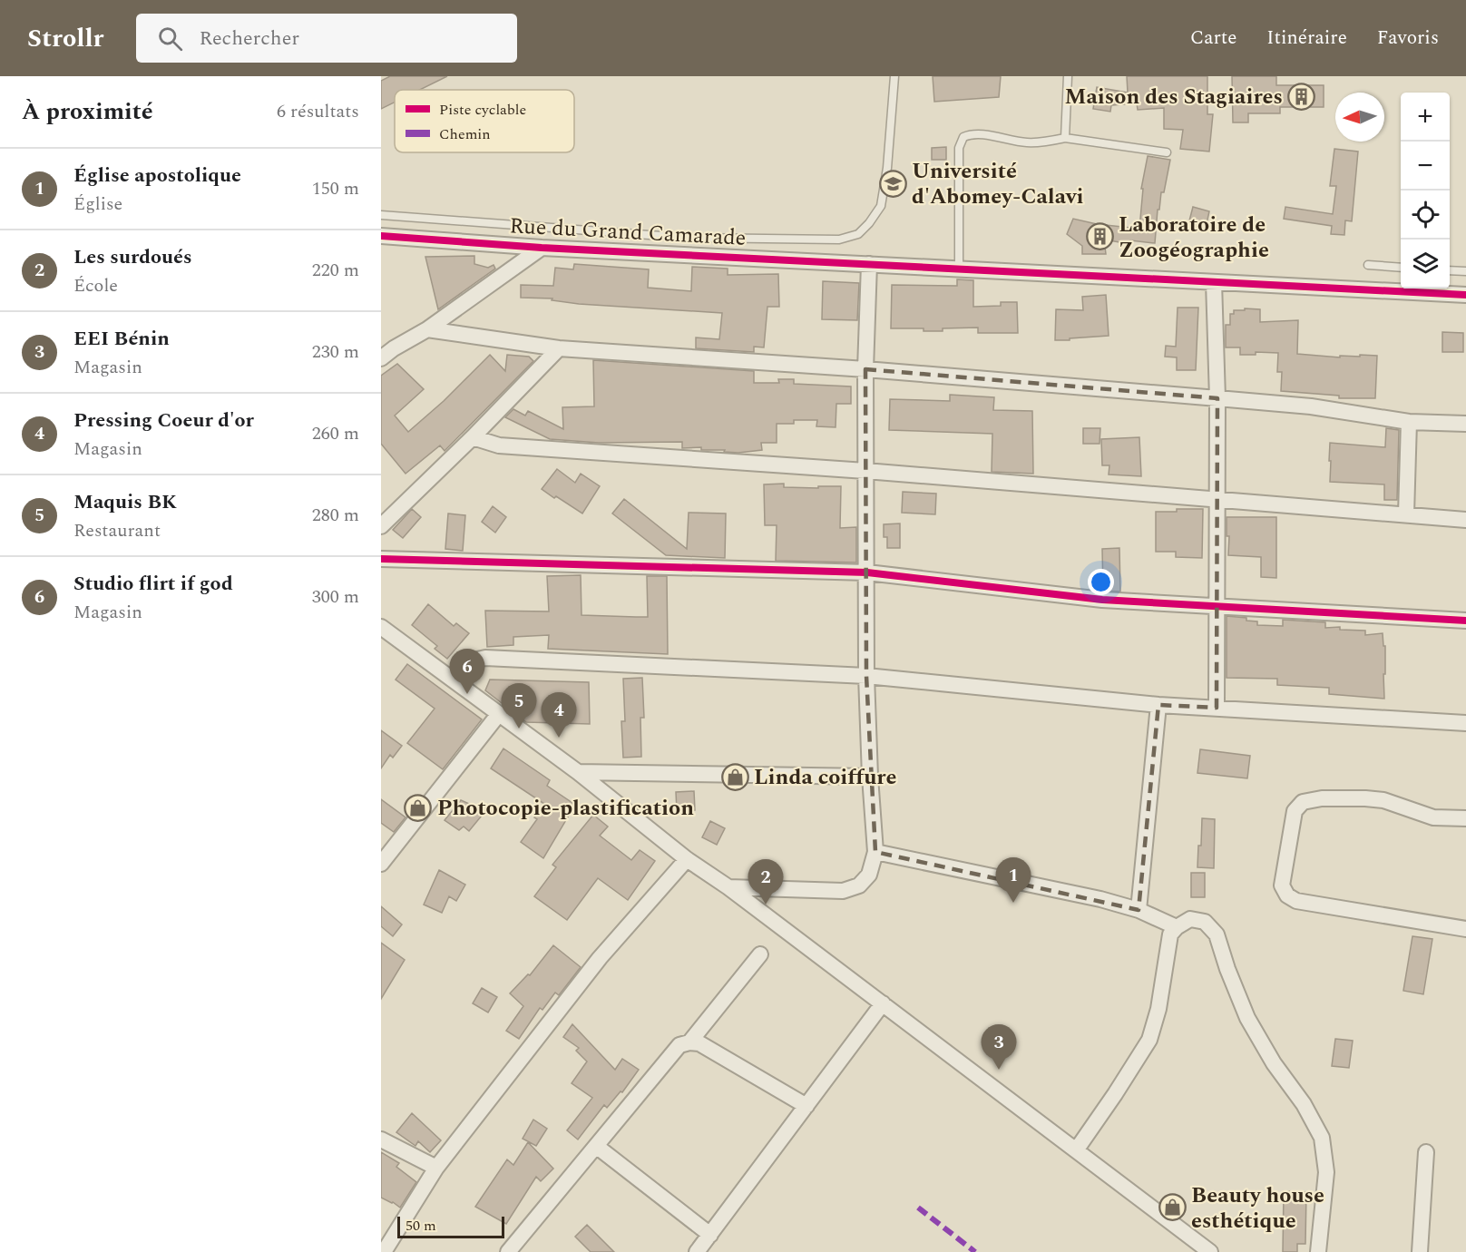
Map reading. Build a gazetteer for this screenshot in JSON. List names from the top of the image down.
{
  "streets": {
    "lane": ["Rue du Grand Camarade"]
  },
  "places": {
    "building": ["Maison des Stagiaires", "Laboratoire de Zoogéographie"],
    "school or university": ["Université d'Abomey-Calavi"],
    "shop": ["Linda coiffure", "Photocopie-plastification", "Beauty house esthétique"]
  },
  "legend": ["Piste cyclable", "Chemin"],
  "scale_bar": "50 m",
  "north": "left",
  "page": {
    "header": "Strollr",
    "search": "Rechercher",
    "nav": ["Carte", "Itinéraire", "Favoris"],
    "heading": ["À proximité", "6 résultats"],
    "map_buttons": ["+", "−"],
    "list": [
      {
        "mark": "1",
        "name": "Église apostolique",
        "note": "Église",
        "value": "150 m"
      },
      {
        "mark": "2",
        "name": "Les surdoués",
        "note": "École",
        "value": "220 m"
      },
      {
        "mark": "3",
        "name": "EEI Bénin",
        "note": "Magasin",
        "value": "230 m"
      },
      {
        "mark": "4",
        "name": "Pressing Coeur d'or",
        "note": "Magasin",
        "value": "260 m"
      },
      {
        "mark": "5",
        "name": "Maquis BK",
        "note": "Restaurant",
        "value": "280 m"
      },
      {
        "mark": "6",
        "name": "Studio flirt if god",
        "note": "Magasin",
        "value": "300 m"
      }
    ],
    "pins": [
      "6",
      "5",
      "4",
      "1",
      "2",
      "3"
    ],
    "scale": "50 m"
  }
}
